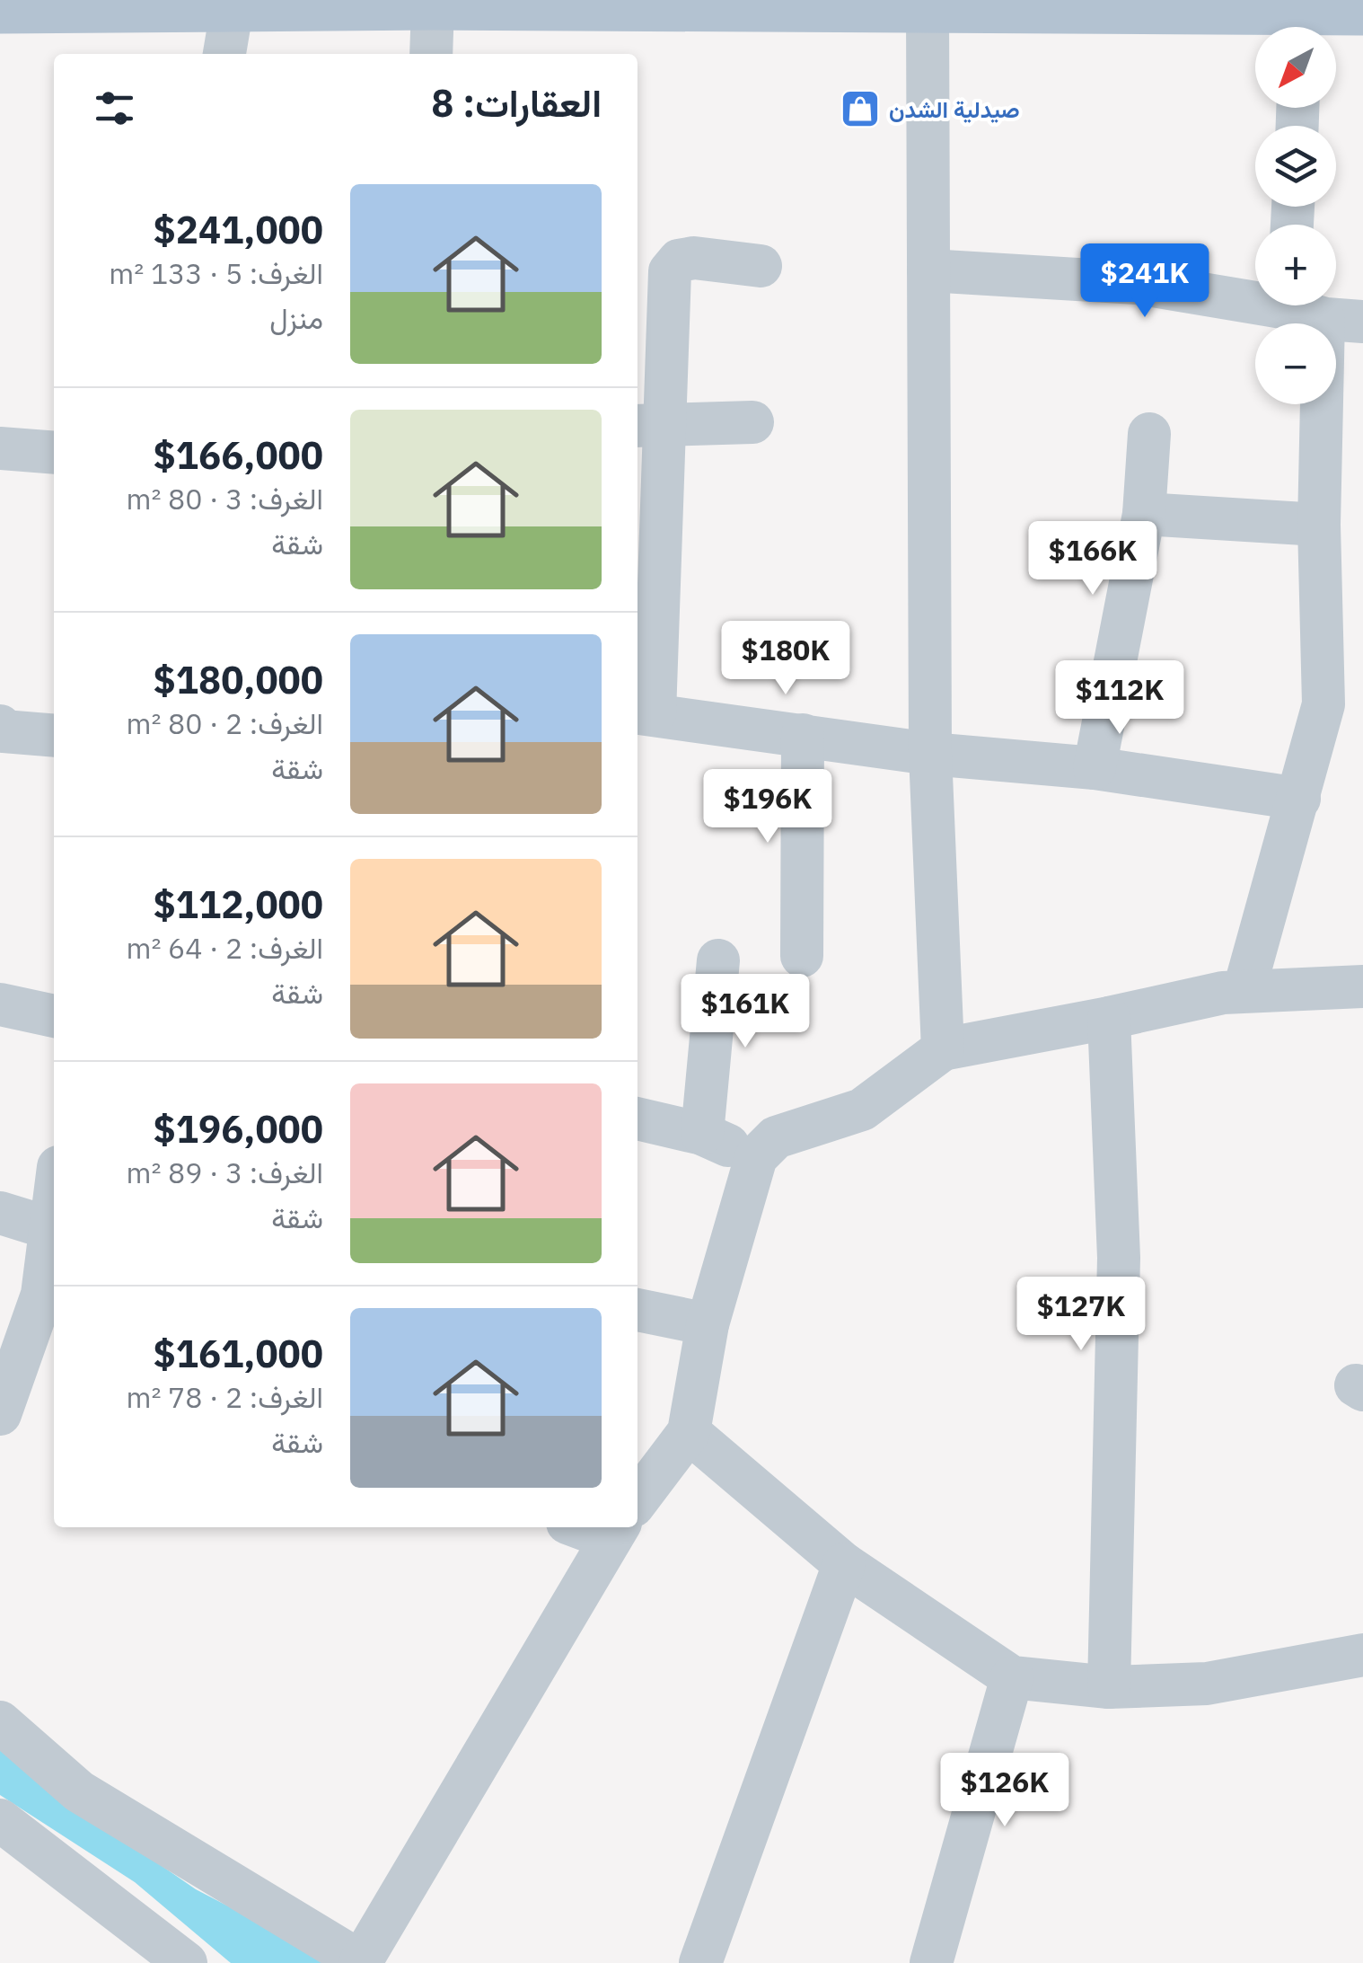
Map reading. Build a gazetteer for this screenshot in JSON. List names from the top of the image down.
{
  "places": {
    "shop": ["صيدلية الشدن"]
  },
  "north": "bottom left",
  "page": {
    "map_buttons": ["+", "−"],
    "heading": "العقارات: 8",
    "list": [
      {
        "name": "$241,000",
        "note": "الغرف: 5 · 133 m² · منزل"
      },
      {
        "name": "$166,000",
        "note": "الغرف: 3 · 80 m² · شقة"
      },
      {
        "name": "$180,000",
        "note": "الغرف: 2 · 80 m² · شقة"
      },
      {
        "name": "$112,000",
        "note": "الغرف: 2 · 64 m² · شقة"
      },
      {
        "name": "$196,000",
        "note": "الغرف: 3 · 89 m² · شقة"
      },
      {
        "name": "$161,000",
        "note": "الغرف: 2 · 78 m² · شقة"
      }
    ],
    "price": [
      "$241K",
      "$166K",
      "$180K",
      "$112K",
      "$196K",
      "$161K",
      "$127K",
      "$126K"
    ]
  }
}
